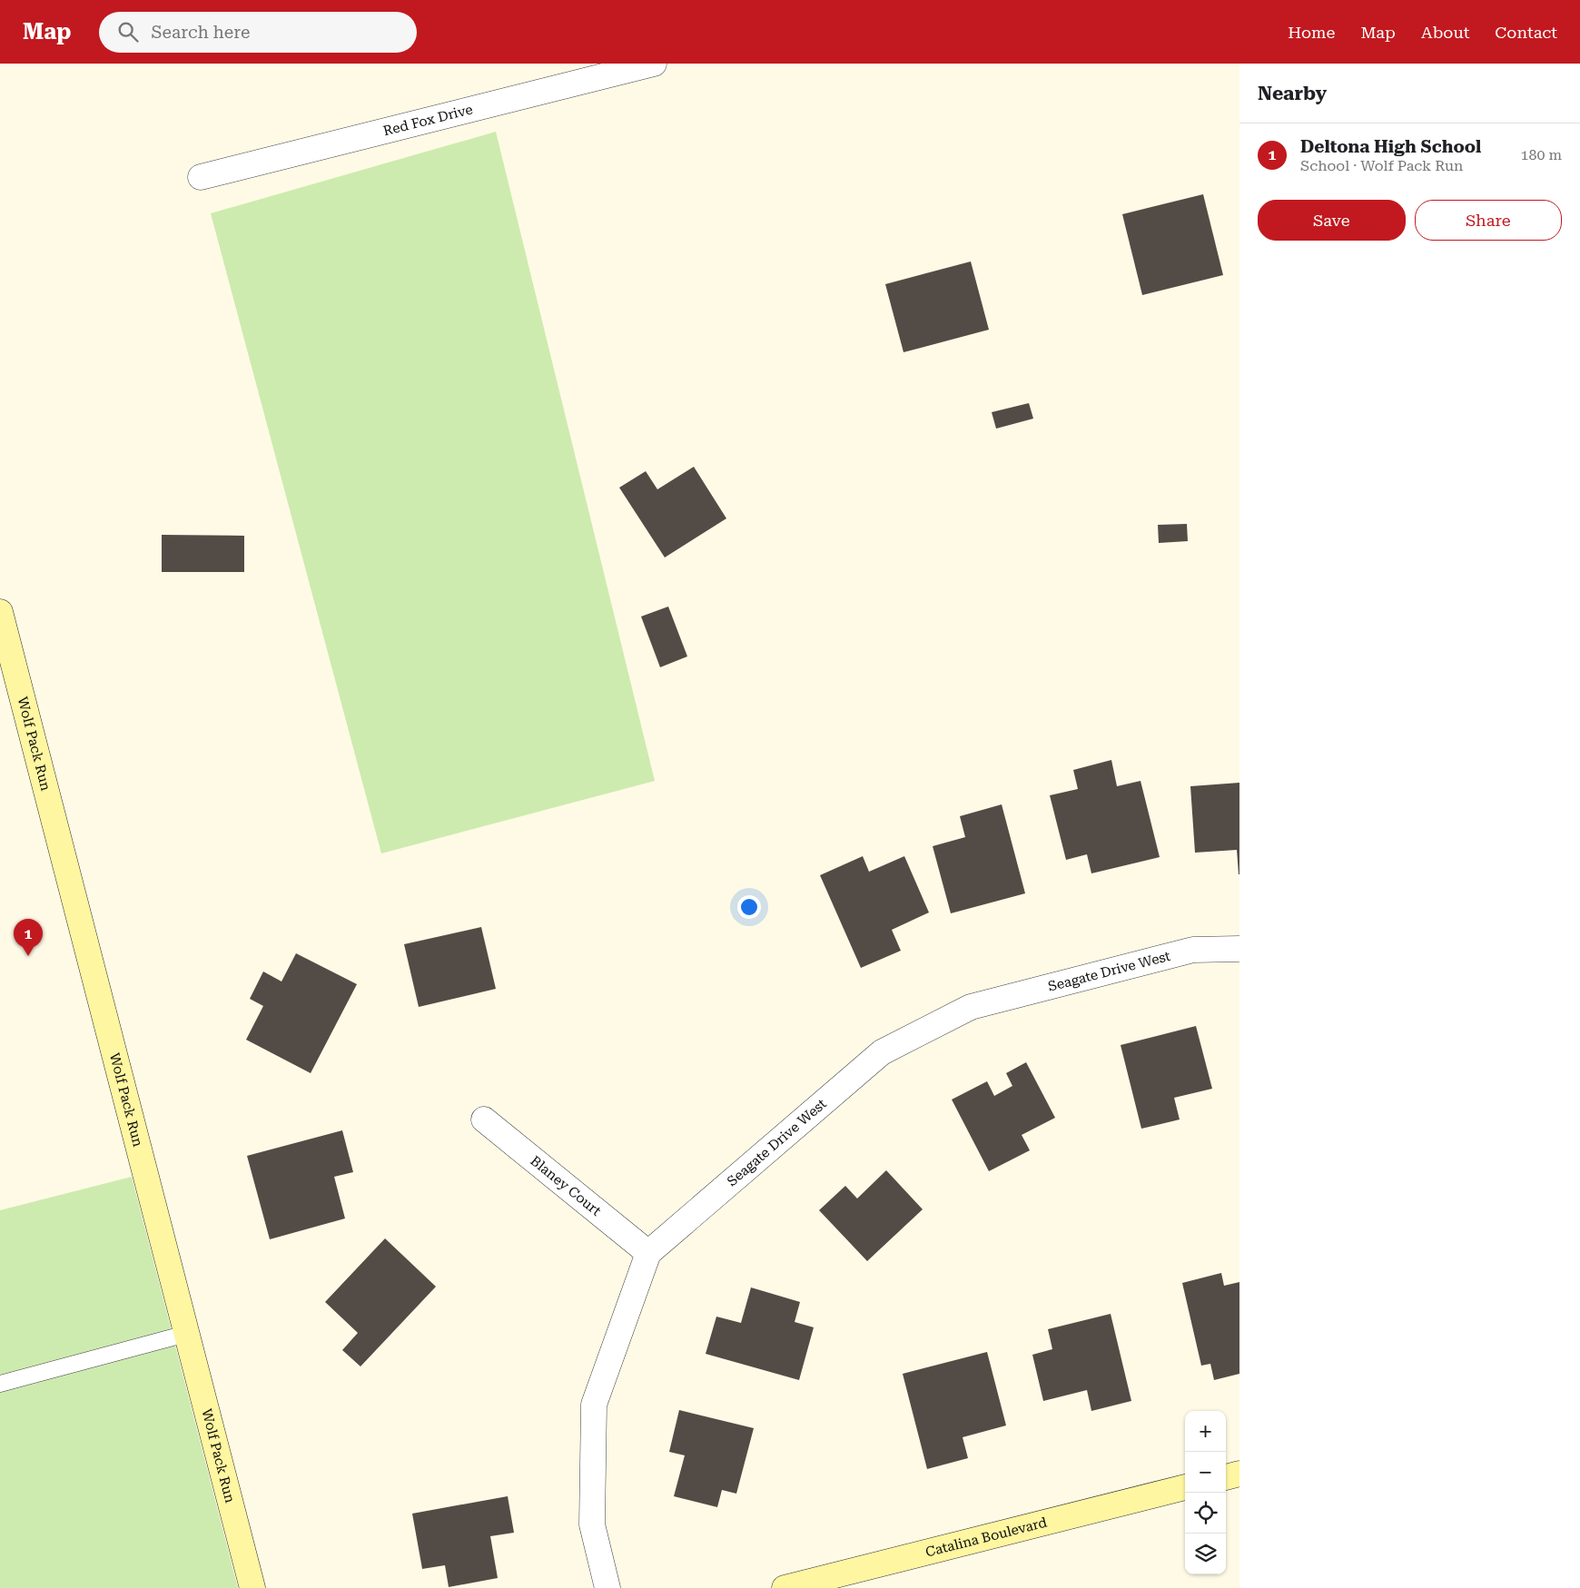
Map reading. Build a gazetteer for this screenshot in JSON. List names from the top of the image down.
{
  "streets": {
    "street": [
      "Red Fox Drive",
      "Wolf Pack Run",
      "Seagate Drive West",
      "Blaney Court",
      "Catalina Boulevard"
    ]
  },
  "crossings": [
    ["Seagate Drive West", "Blaney Court"]
  ],
  "page": {
    "header": "Map",
    "search": "Search here",
    "nav": [
      "Home",
      "Map",
      "About",
      "Contact"
    ],
    "heading": "Nearby",
    "list": [
      {
        "mark": "1",
        "name": "Deltona High School",
        "note": "School · Wolf Pack Run",
        "value": "180 m"
      }
    ],
    "buttons": ["Save", "Share"],
    "pins": "1",
    "map_buttons": ["+", "−"]
  }
}
